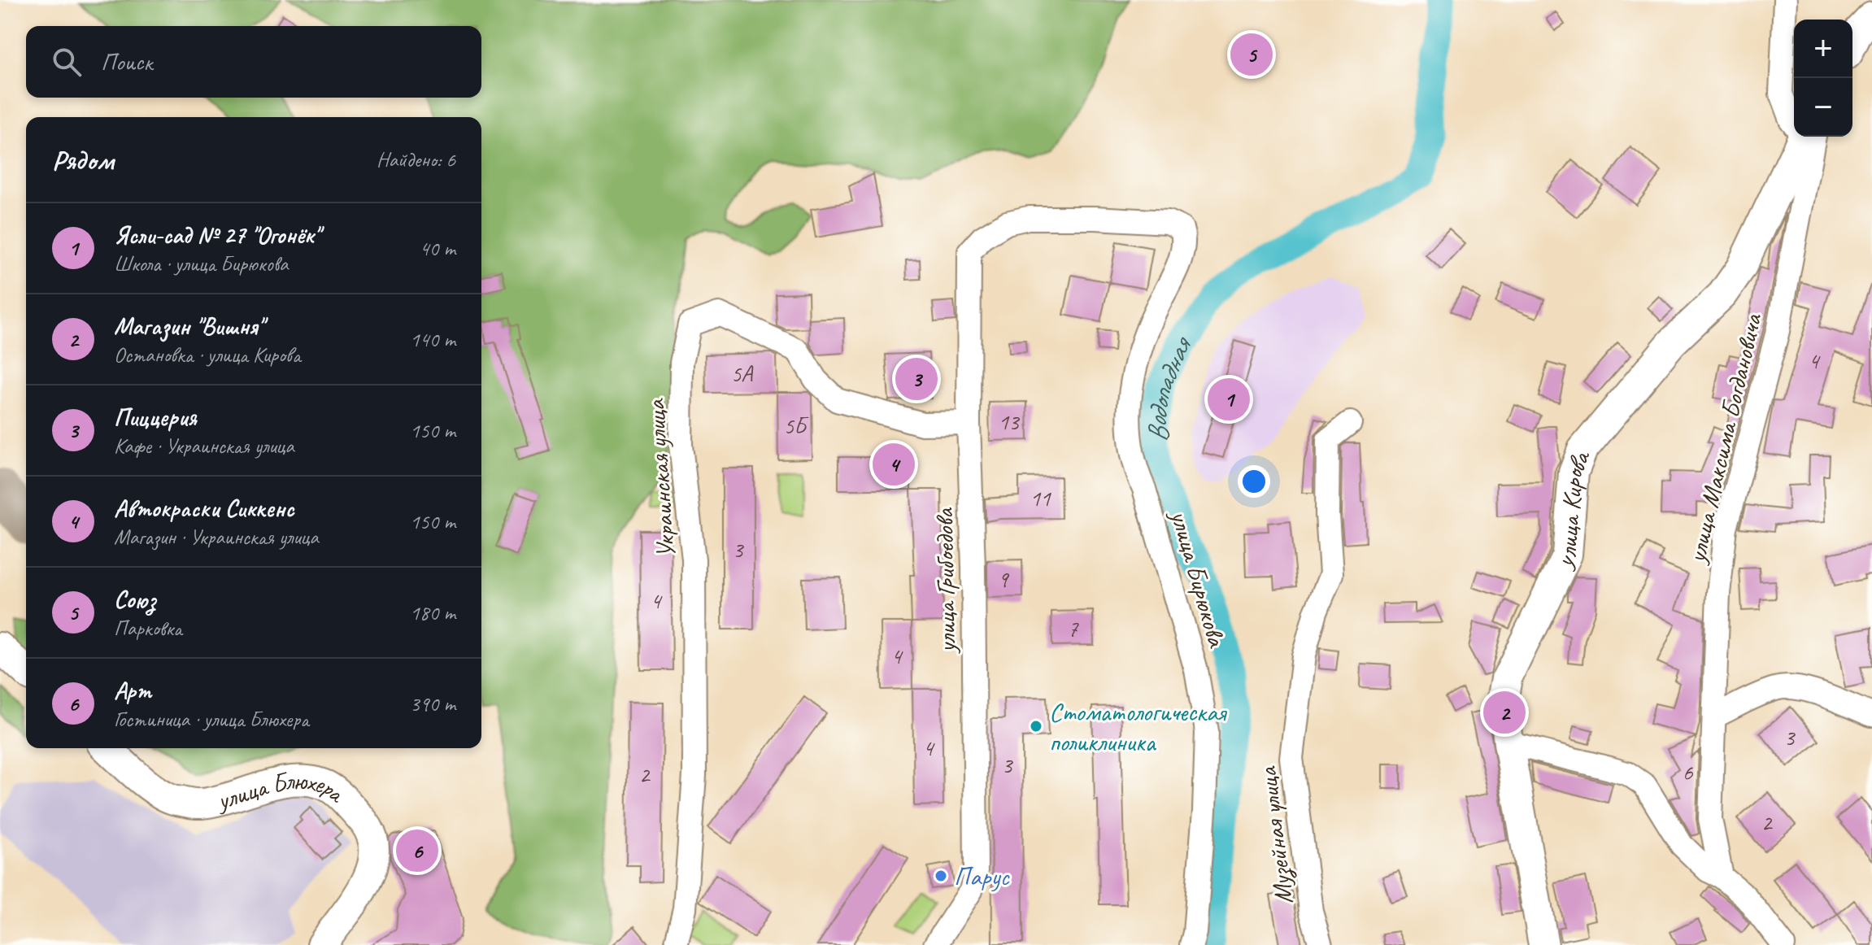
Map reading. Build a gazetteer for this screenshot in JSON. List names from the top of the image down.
{
  "streets": {
    "main road": ["улица Кирова", "улица Блюхера"],
    "street": [
      "улица Максима Богдановича",
      "Украинская улица",
      "улица Бирюкова",
      "улица Грибоедова",
      "Музейная улица"
    ]
  },
  "crossings": [
    ["Украинская улица", "улица Грибоедова"],
    ["улица Бирюкова", "улица Грибоедова"]
  ],
  "water": ["Водопадная"],
  "places": ["Стоматологическая поликлиника", "Парус"],
  "house_numbers": [
    "4",
    "5А",
    "13",
    "5Б",
    "11",
    "3",
    "9",
    "4",
    "7",
    "4",
    "3",
    "4",
    "3",
    "6",
    "2",
    "2"
  ],
  "page": {
    "map_buttons": ["+", "−"],
    "search": "Поиск",
    "pins": [
      "5",
      "3",
      "1",
      "4",
      "2",
      "6"
    ],
    "heading": ["Рядом", "Найдено: 6"],
    "list": [
      {
        "mark": "1",
        "name": "Ясли-сад № 27 \"Огонёк\"",
        "note": "Школа · улица Бирюкова",
        "value": "40 m"
      },
      {
        "mark": "2",
        "name": "Магазин \"Вишня\"",
        "note": "Остановка · улица Кирова",
        "value": "140 m"
      },
      {
        "mark": "3",
        "name": "Пиццерия",
        "note": "Кафе · Украинская улица",
        "value": "150 m"
      },
      {
        "mark": "4",
        "name": "Автокраски Сиккенс",
        "note": "Магазин · Украинская улица",
        "value": "150 m"
      },
      {
        "mark": "5",
        "name": "Союз",
        "note": "Парковка",
        "value": "180 m"
      },
      {
        "mark": "6",
        "name": "Арт",
        "note": "Гостиница · улица Блюхера",
        "value": "390 m"
      }
    ]
  }
}
